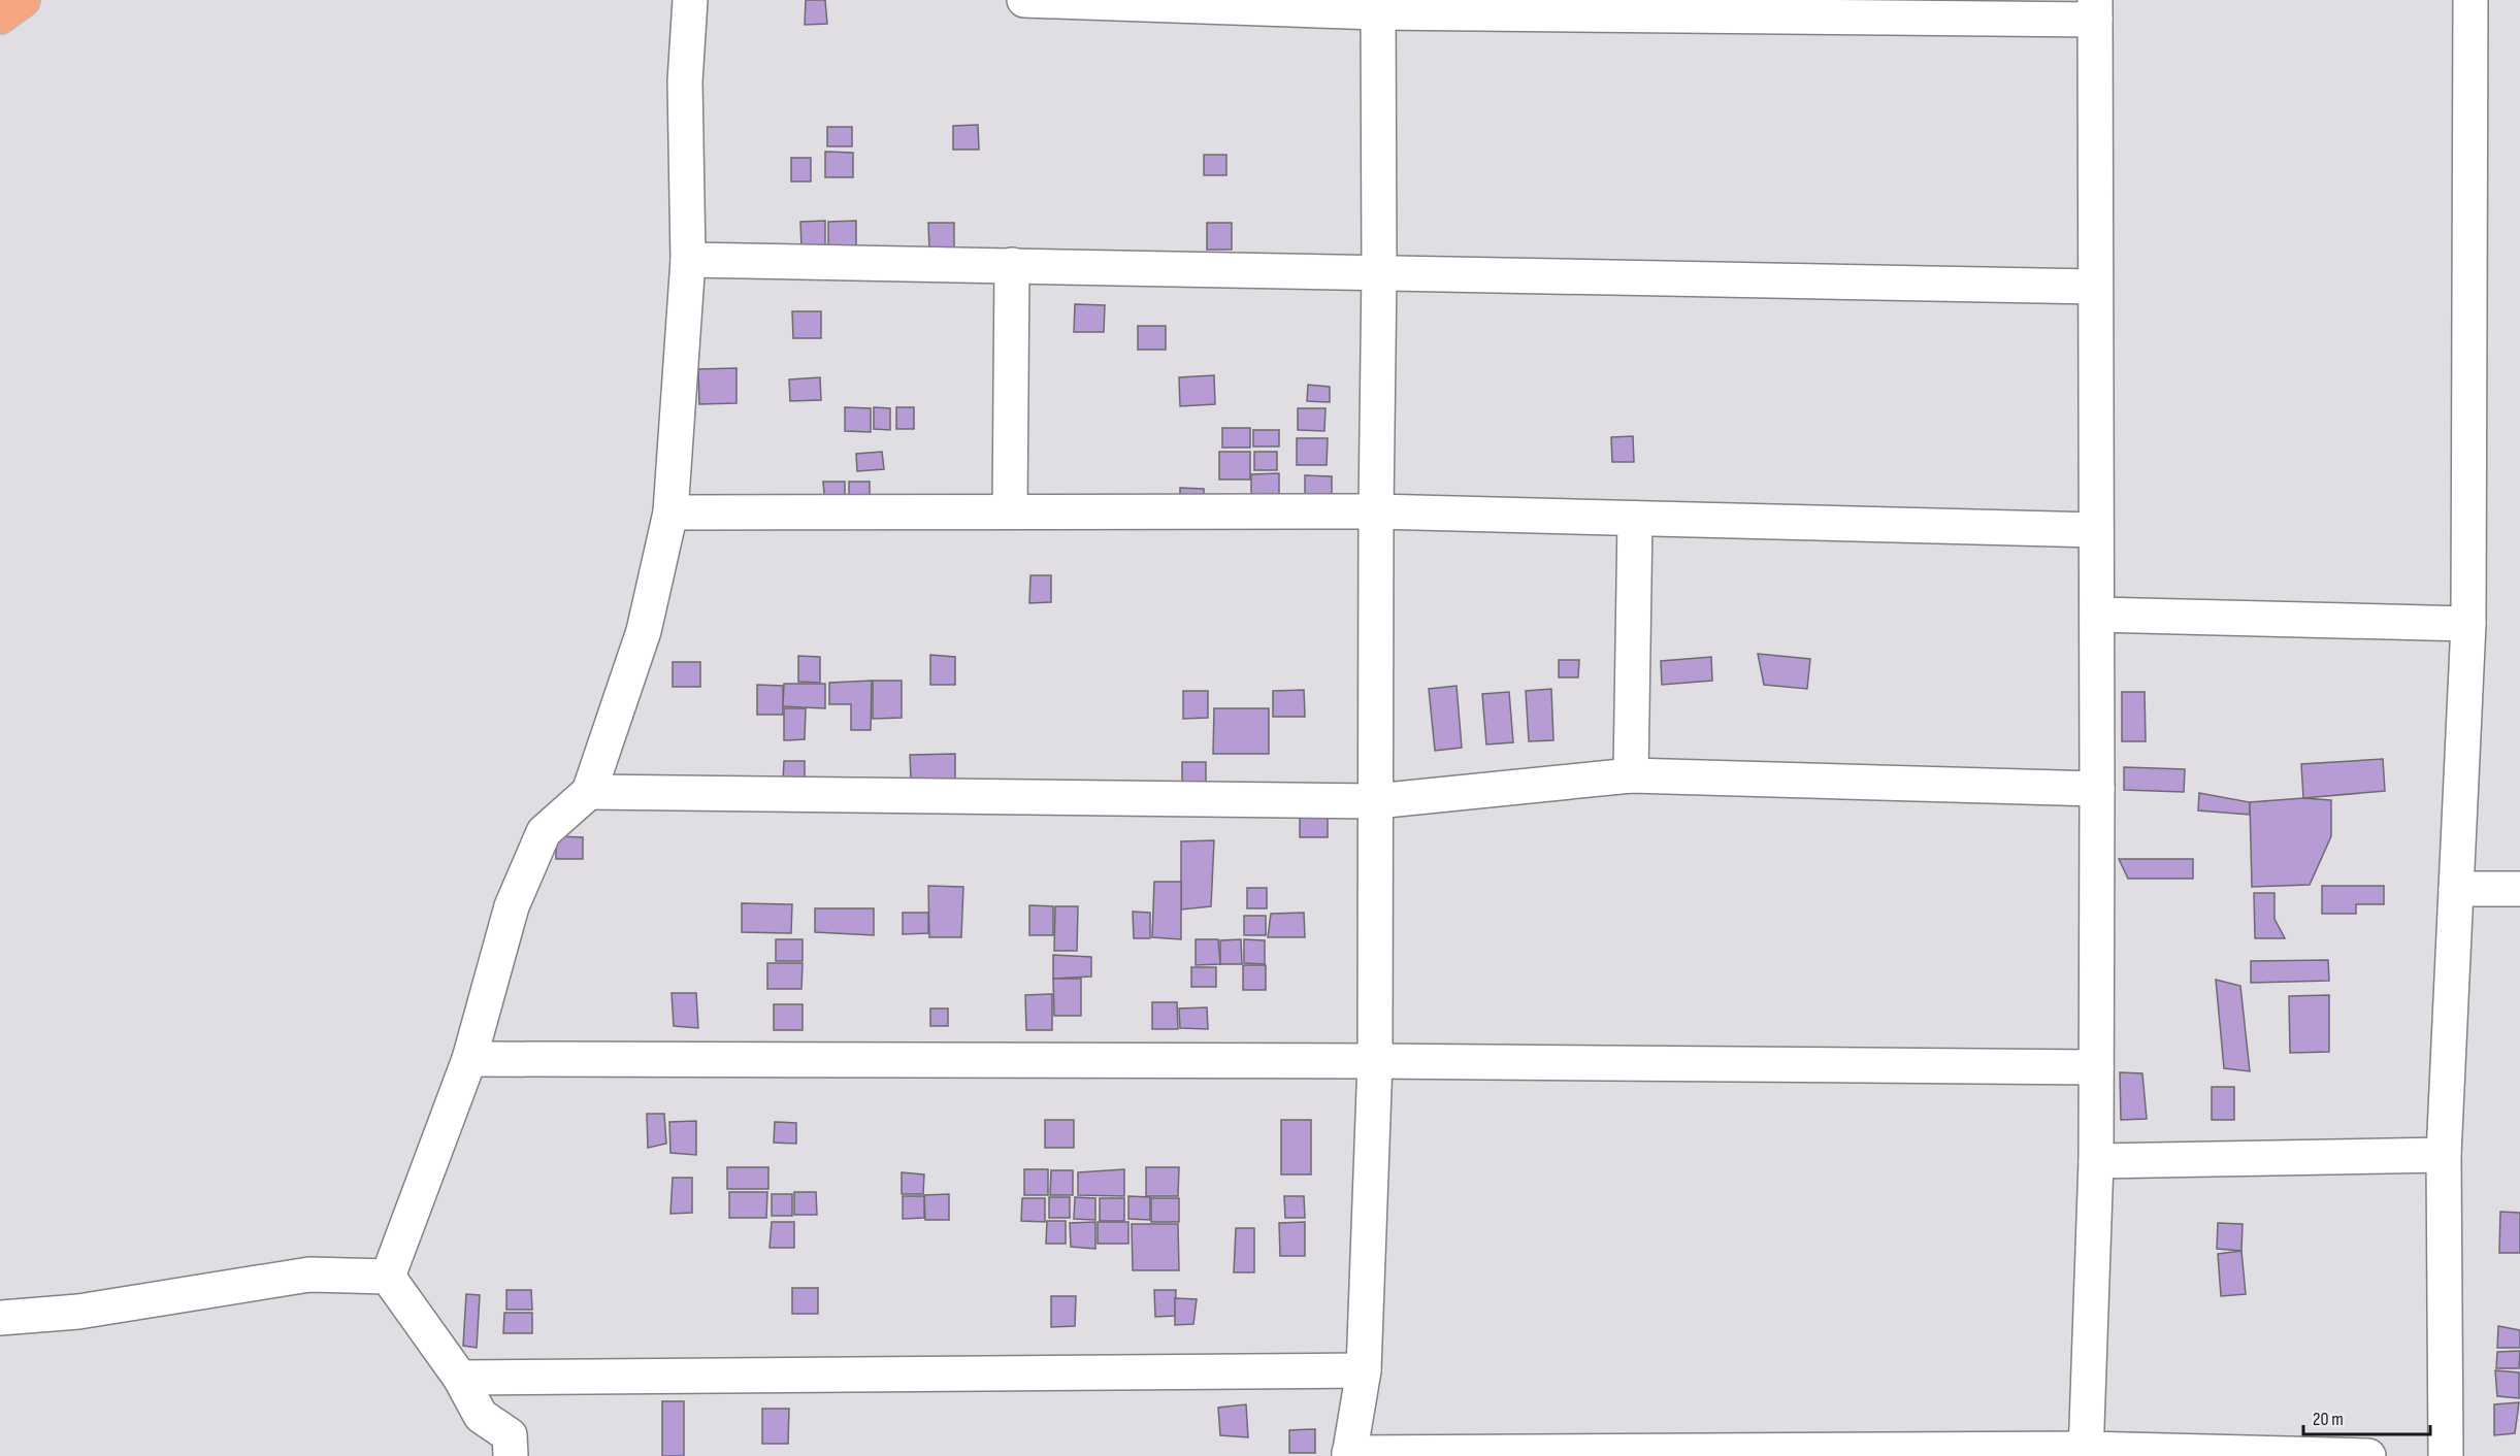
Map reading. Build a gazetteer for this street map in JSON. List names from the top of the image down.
{
  "scale_bar": "20 m"
}
